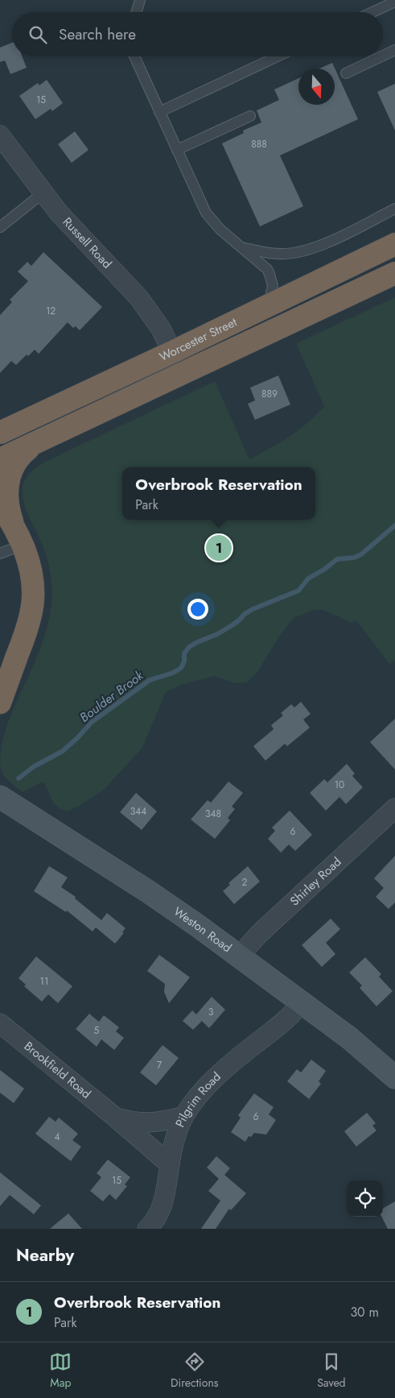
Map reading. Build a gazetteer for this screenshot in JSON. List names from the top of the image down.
{
  "streets": {
    "highway": ["Worcester Street"],
    "main road": ["Weston Road"],
    "street": [
      "Russell Road",
      "Shirley Road",
      "Brookfield Road",
      "Pilgrim Road"
    ]
  },
  "crossings": [
    ["Russell Road", "Worcester Street"],
    ["Shirley Road", "Weston Road"],
    ["Weston Road", "Pilgrim Road"],
    ["Brookfield Road", "Pilgrim Road"]
  ],
  "water": ["Boulder Brook"],
  "house_numbers": [
    "15",
    "888",
    "12",
    "889",
    "10",
    "344",
    "348",
    "6",
    "2",
    "11",
    "3",
    "5",
    "7",
    "6",
    "4",
    "15"
  ],
  "north": "bottom",
  "page": {
    "search": "Search here",
    "popup": ["Overbrook Reservation", "Park"],
    "pins": "1",
    "heading": "Nearby",
    "list": [
      {
        "mark": "1",
        "name": "Overbrook Reservation",
        "note": "Park",
        "value": "30 m"
      }
    ],
    "nav": ["Map", "Directions", "Saved"]
  }
}
